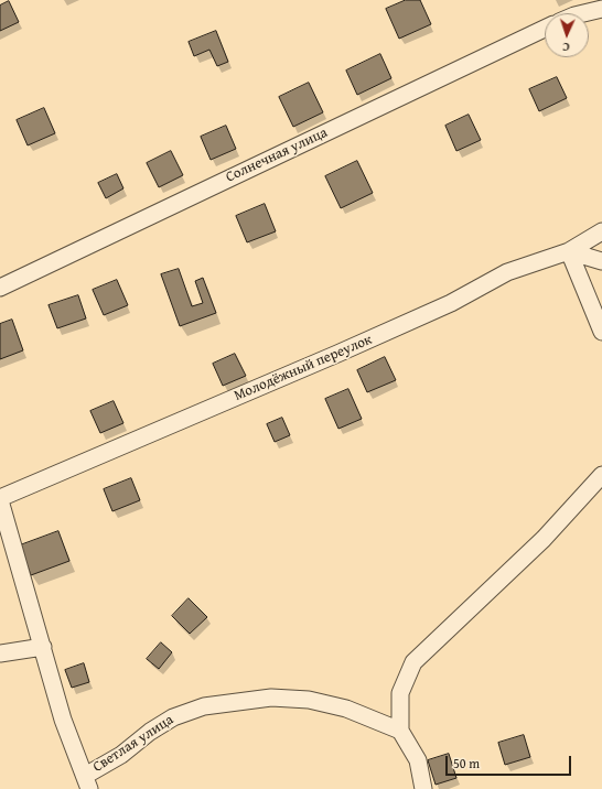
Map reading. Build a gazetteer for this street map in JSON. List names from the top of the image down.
{
  "streets": {
    "street": ["Солнечная улица", "Молодёжный переулок", "Светлая улица"]
  },
  "crossings": [
    ["Молодёжный переулок", "Светлая улица"]
  ],
  "scale_bar": "50 m",
  "north": "bottom"
}
